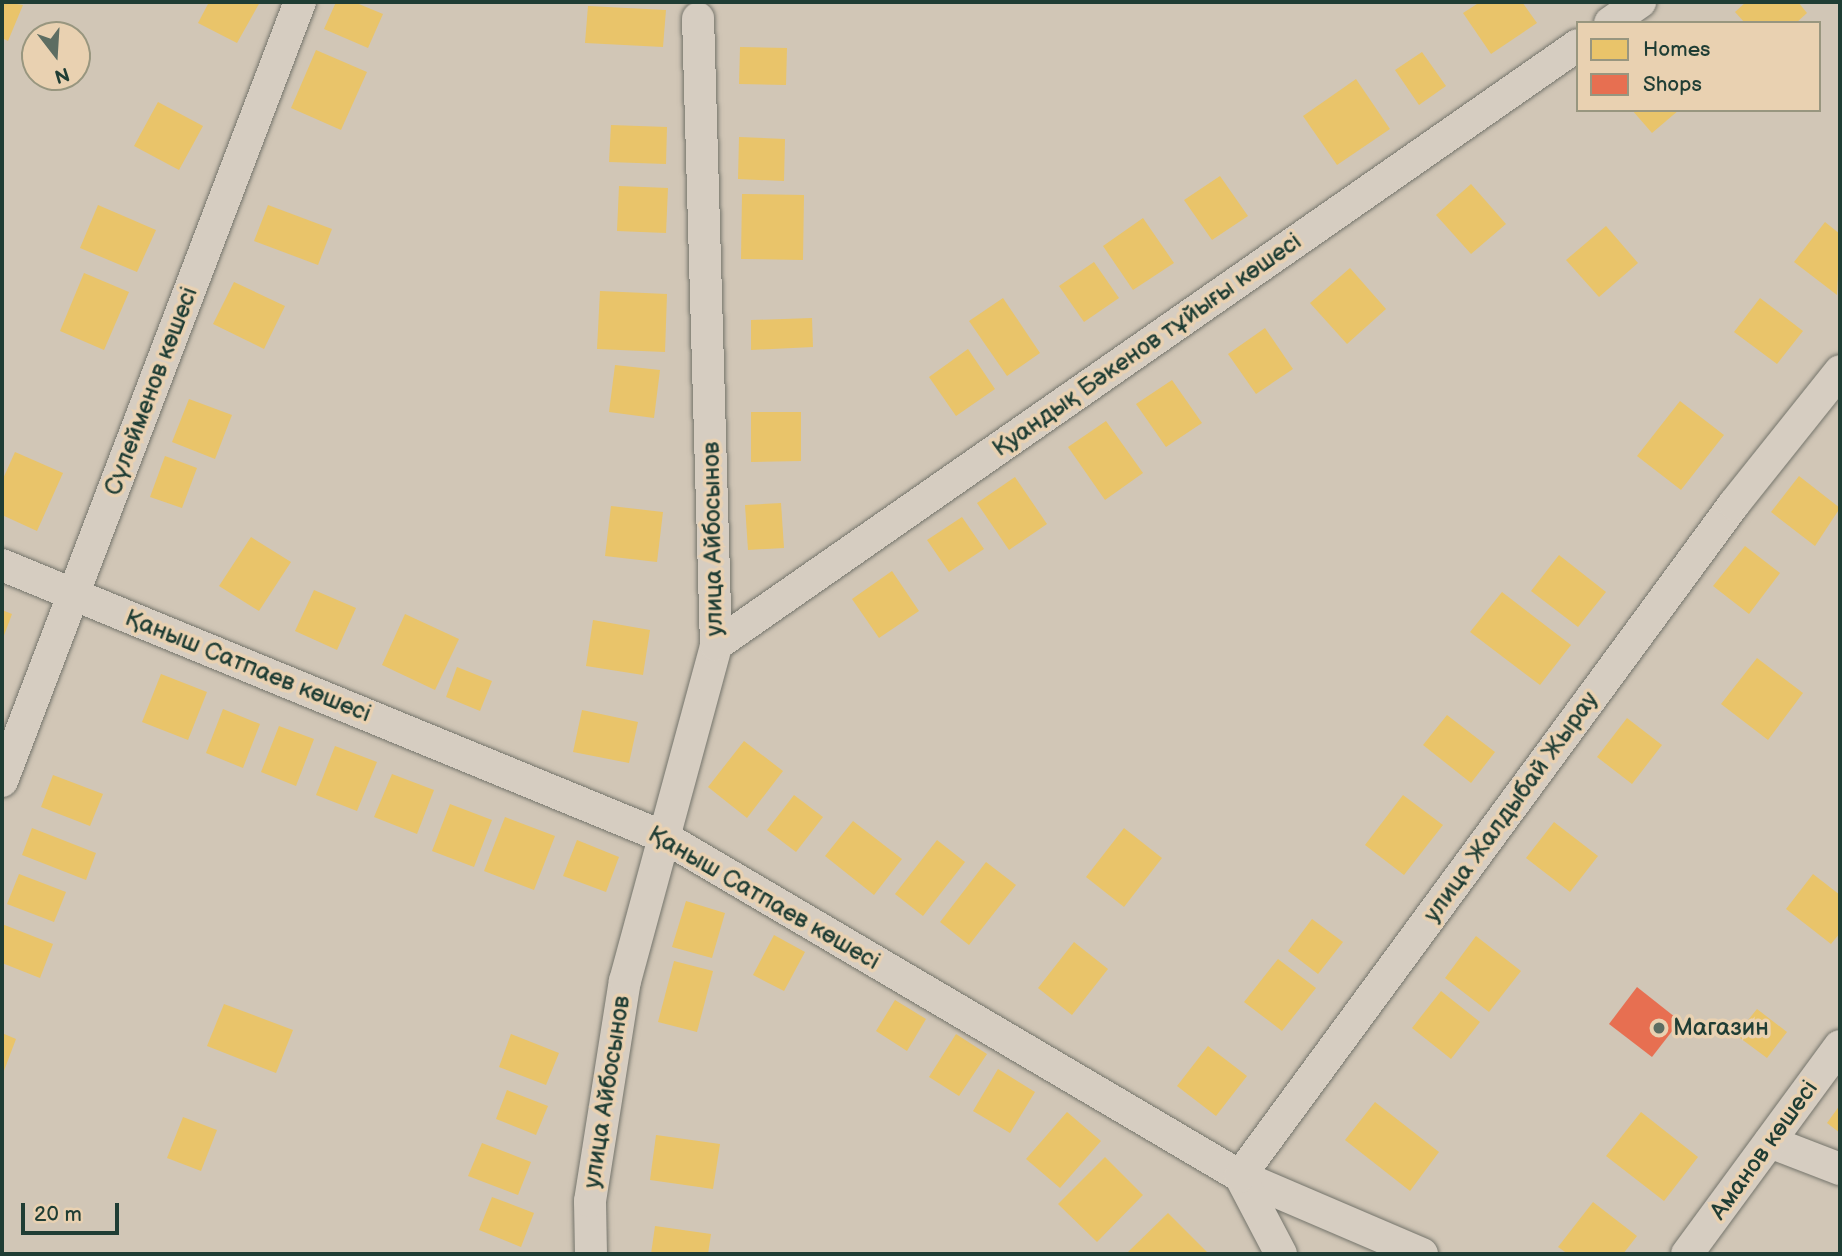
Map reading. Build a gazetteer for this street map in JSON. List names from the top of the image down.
{
  "streets": {
    "street": [
      "Қуандық Бәкенов тұйығы көшесі",
      "Сүлейменов көшесі",
      "улица Айбосынов",
      "Қаныш Сатпаев көшесі",
      "улица Жалдыбай Жырау",
      "Аманов көшесі"
    ]
  },
  "crossings": [
    ["Қуандық Бәкенов тұйығы көшесі", "улица Айбосынов"],
    ["Сүлейменов көшесі", "Қаныш Сатпаев көшесі"],
    ["улица Айбосынов", "Қаныш Сатпаев көшесі"],
    ["Қаныш Сатпаев көшесі", "улица Жалдыбай Жырау"]
  ],
  "places": ["Магазин"],
  "legend": ["Homes", "Shops"],
  "scale_bar": "20 m",
  "north": "bottom"
}
